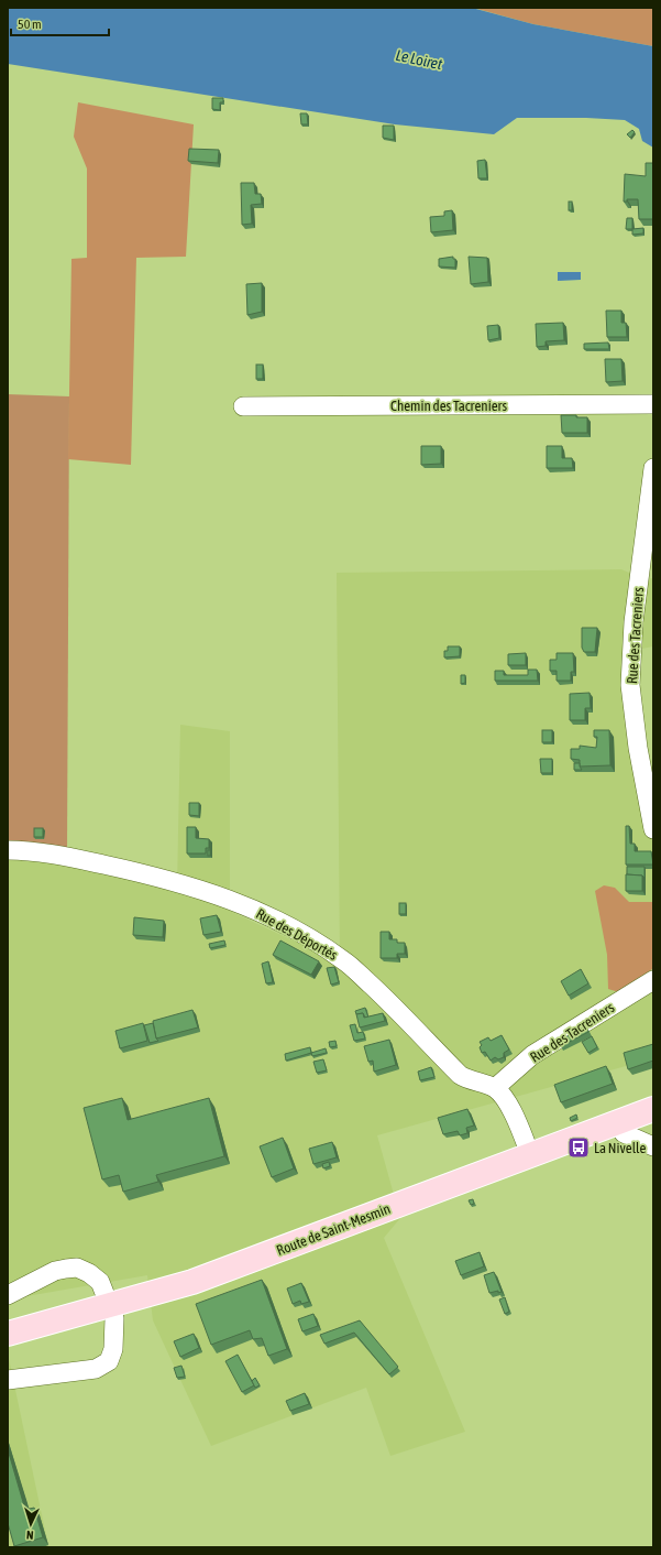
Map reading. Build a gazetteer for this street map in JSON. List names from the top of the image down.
{
  "streets": {
    "main road": ["Route de Saint-Mesmin"],
    "street": ["Chemin des Tacreniers", "Rue des Tacreniers", "Rue des Déportés"]
  },
  "crossings": [
    ["Rue des Tacreniers", "Rue des Déportés"]
  ],
  "water": ["Le Loiret"],
  "places": {
    "bus stop": ["La Nivelle"]
  },
  "scale_bar": "50 m",
  "north": "bottom"
}
